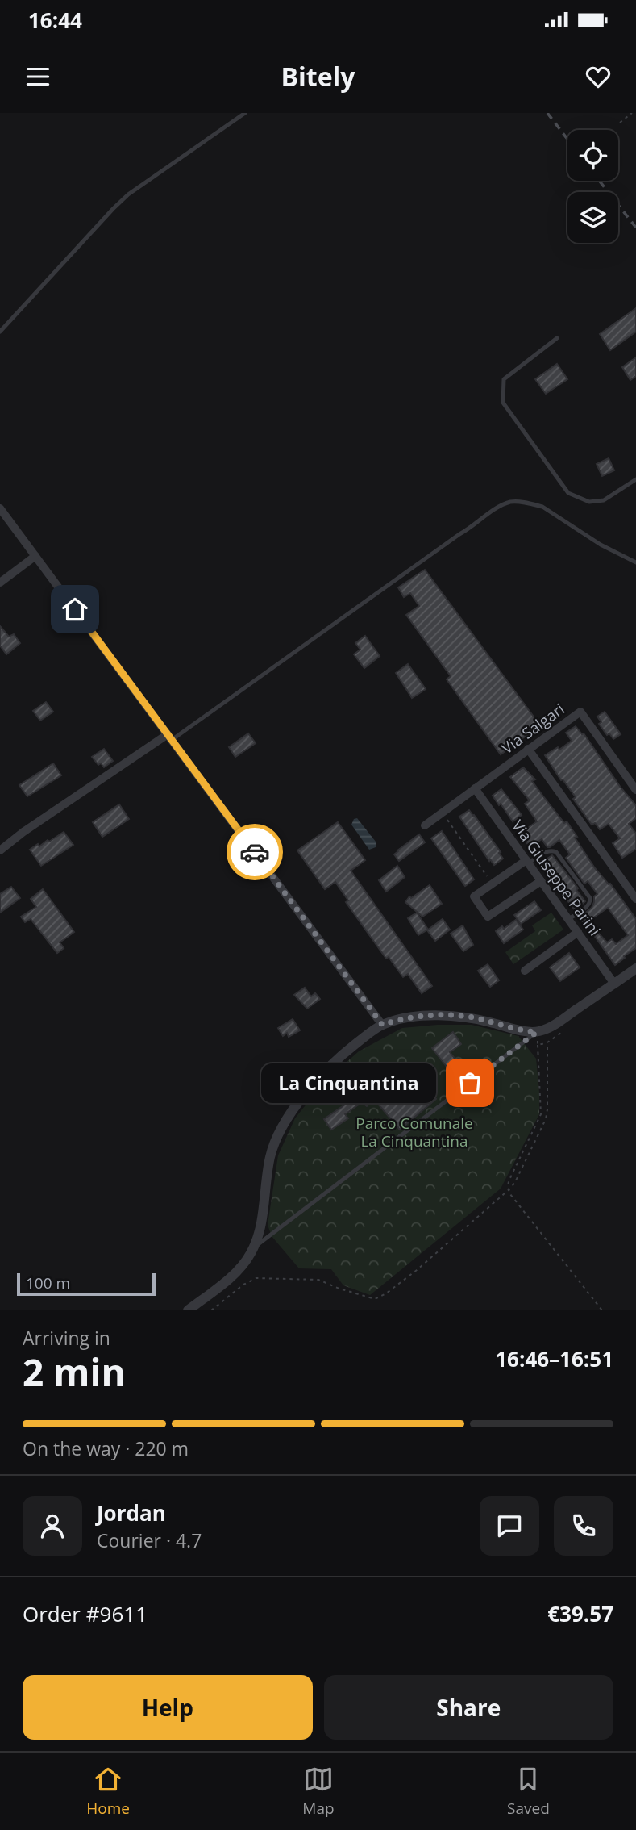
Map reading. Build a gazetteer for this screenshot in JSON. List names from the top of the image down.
{
  "streets": {
    "street": ["Via Salgari", "Via Giuseppe Parini"]
  },
  "crossings": [
    ["Via Salgari", "Via Giuseppe Parini"]
  ],
  "parks": ["Parco Comunale La Cinquantina"],
  "places": ["La Cinquantina"],
  "scale_bar": "100 m",
  "page": {
    "status": "16:44",
    "header": "Bitely",
    "bubble": "La Cinquantina",
    "scale": "100 m",
    "heading": ["2 min", "Arriving in", "16:46–16:51"],
    "panel": [
      "Jordan",
      "Courier · 4.7",
      "Order #9611",
      "€39.57"
    ],
    "bar": "On the way · 220 m",
    "buttons": ["Help", "Share"],
    "tabs": ["Home", "Map", "Saved"]
  }
}
